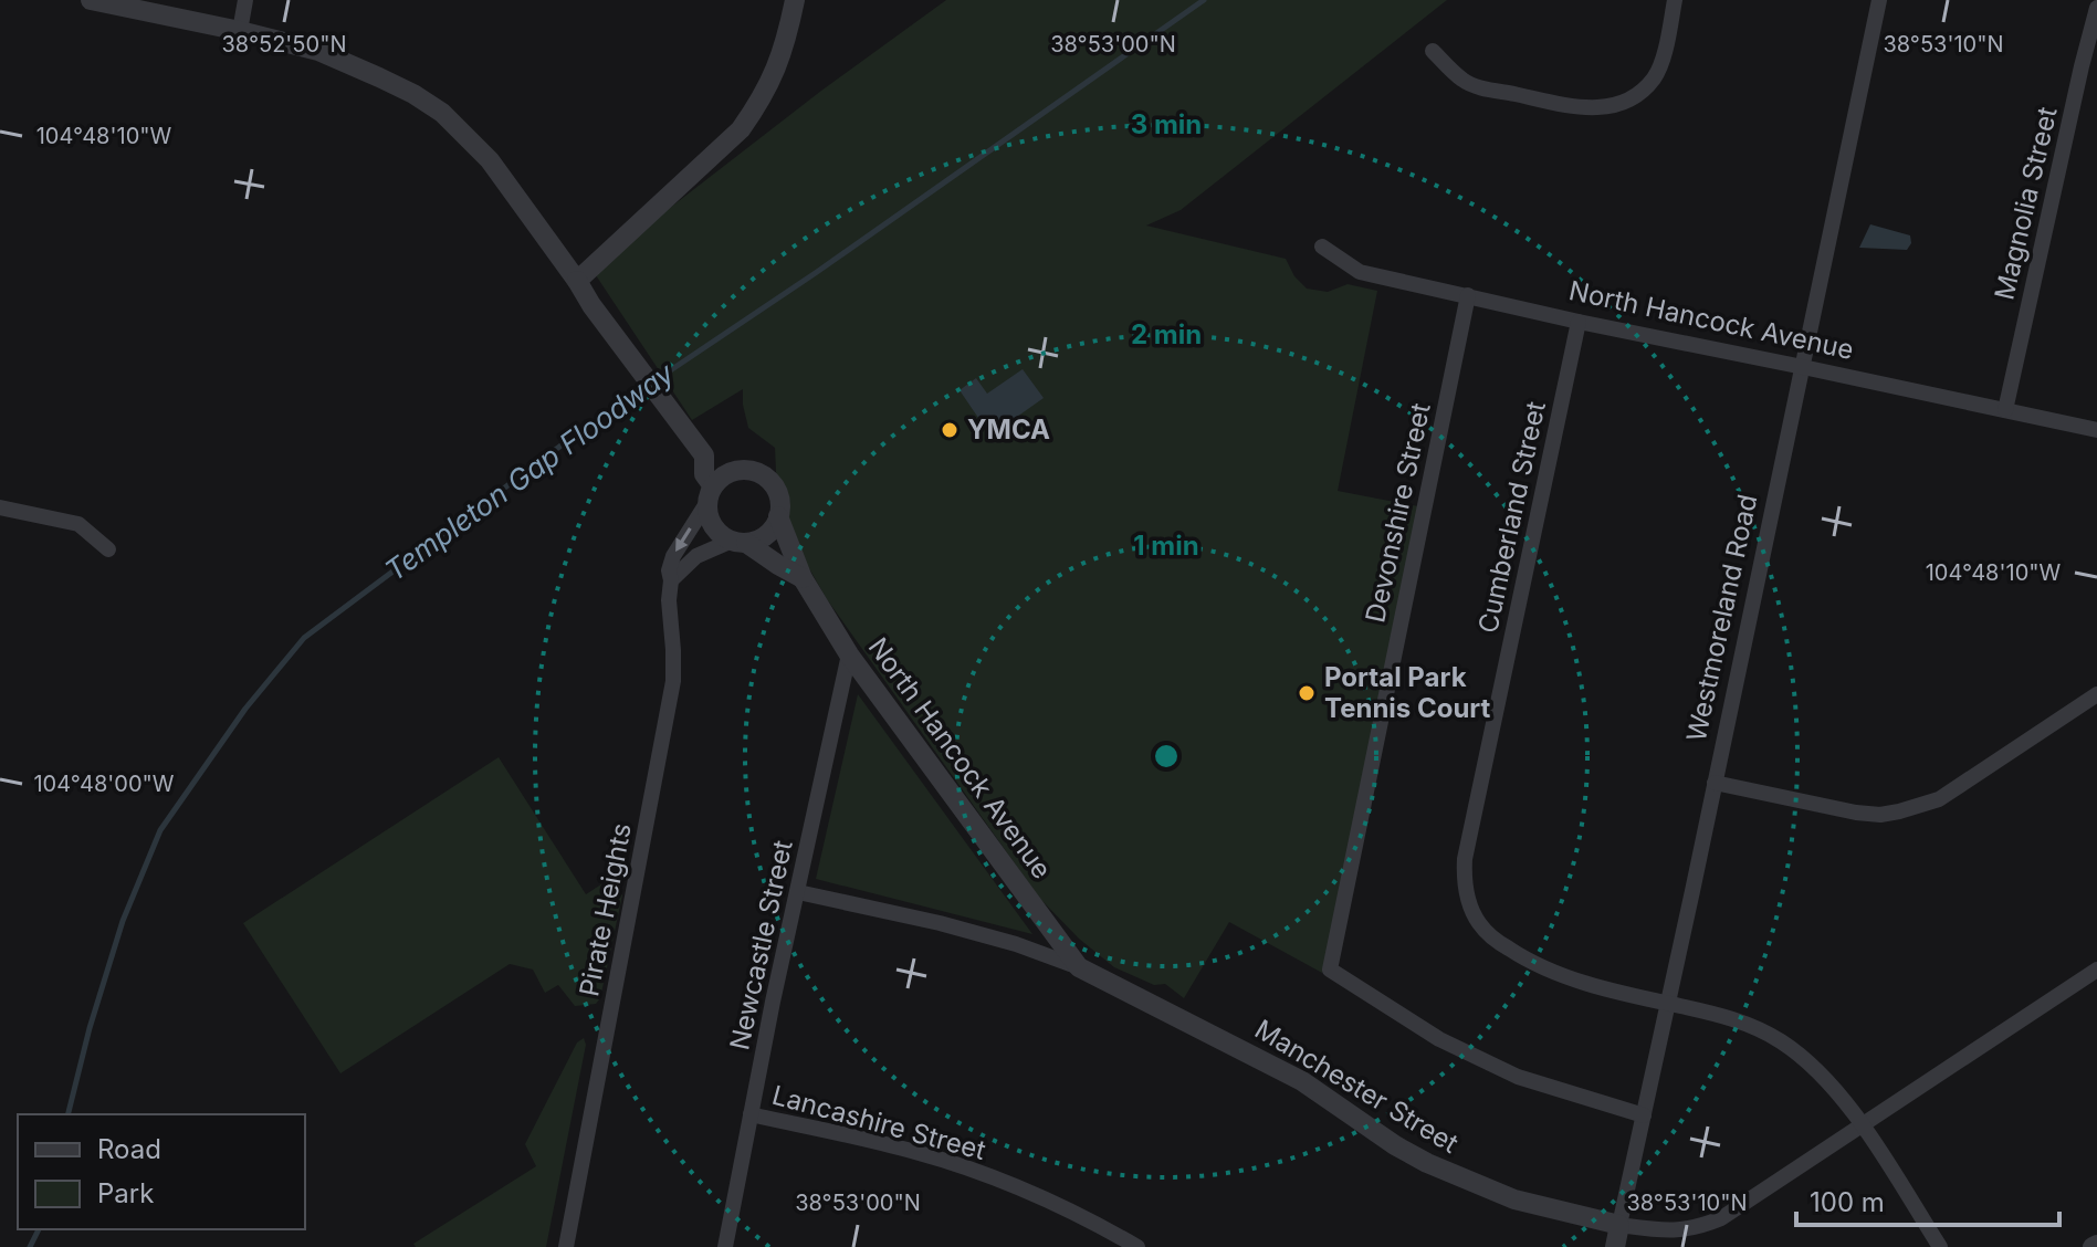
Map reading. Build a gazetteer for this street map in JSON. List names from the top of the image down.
{
  "streets": {
    "street": [
      "Magnolia Street",
      "North Hancock Avenue",
      "Devonshire Street",
      "Cumberland Street",
      "Westmoreland Road",
      "Pirate Heights",
      "Newcastle Street",
      "Manchester Street",
      "Lancashire Street"
    ]
  },
  "crossings": [
    ["Magnolia Street", "North Hancock Avenue"],
    ["North Hancock Avenue", "Devonshire Street"],
    ["North Hancock Avenue", "Cumberland Street"],
    ["North Hancock Avenue", "Westmoreland Road"],
    ["North Hancock Avenue", "Pirate Heights"],
    ["North Hancock Avenue", "Newcastle Street"],
    ["North Hancock Avenue", "Manchester Street"],
    ["Devonshire Street", "Westmoreland Road"],
    ["Cumberland Street", "Westmoreland Road"],
    ["Cumberland Street", "Manchester Street"],
    ["Westmoreland Road", "Manchester Street"],
    ["Newcastle Street", "Manchester Street"],
    ["Newcastle Street", "Lancashire Street"]
  ],
  "water": ["Templeton Gap Floodway"],
  "places": ["YMCA", "Portal Park Tennis Court"],
  "legend": ["Road", "Park"],
  "scale_bar": "100 m",
  "coordinates": [
    "38°52'50\"N",
    "38°53'00\"N",
    "38°53'10\"N",
    "104°48'10\"W",
    "104°48'00\"W"
  ],
  "rings": ["3 min", "2 min", "1 min"]
}
